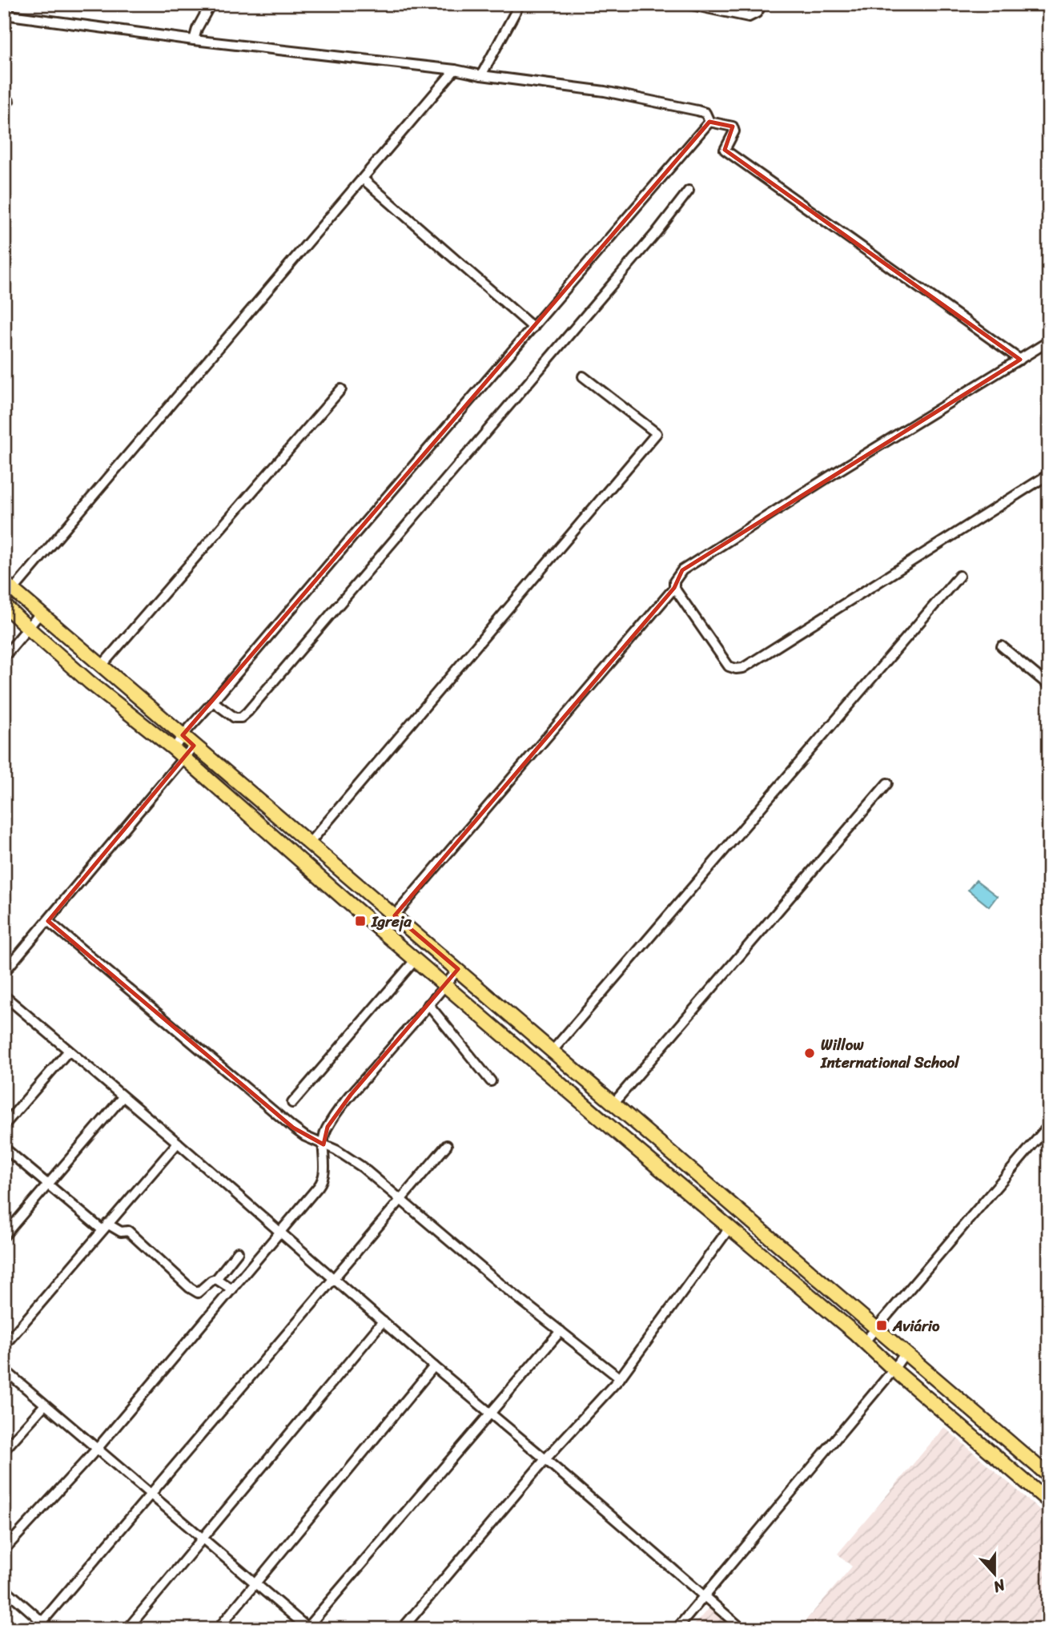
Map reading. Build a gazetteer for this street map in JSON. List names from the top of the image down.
{
  "places": {
    "transit": ["Igreja", "Aviário"],
    "other": ["Willow International School"]
  },
  "north": "bottom"
}
